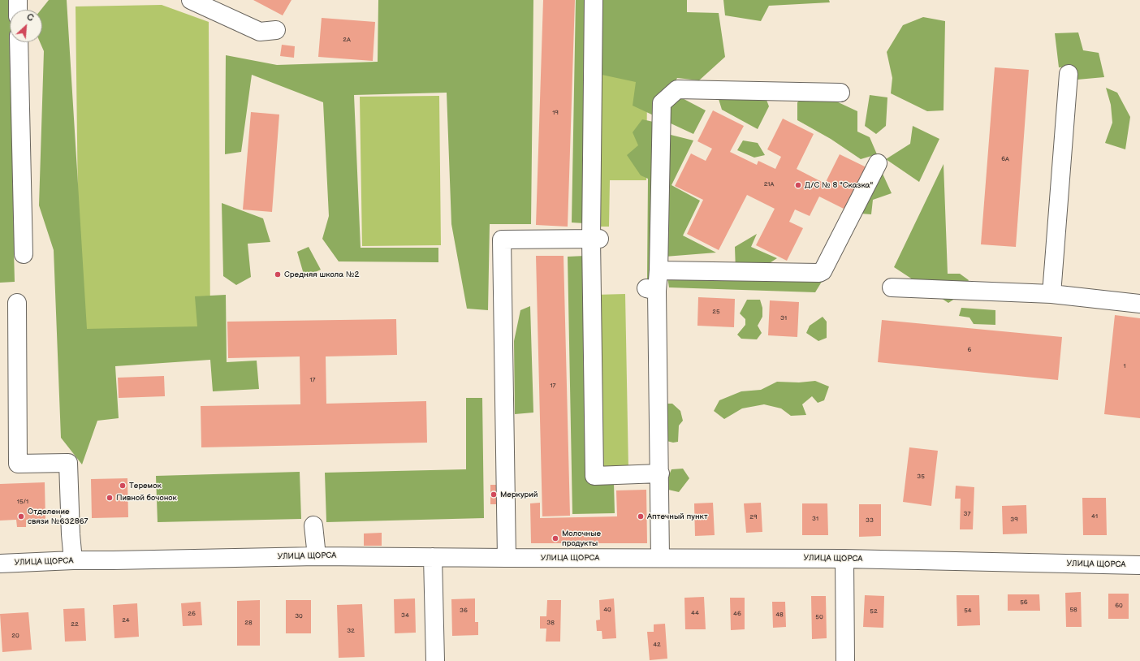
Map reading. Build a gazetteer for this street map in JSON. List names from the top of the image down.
{
  "streets": {
    "street": ["УЛИЦА ЩОРСА"]
  },
  "places": [
    "Д/С № 8 \"Сказка\"",
    "Средняя школа №2",
    "Теремок",
    "Меркурий",
    "Пивной бочонок",
    "Отделение связи №632867",
    "Аптечный пункт",
    "Молочные продукты"
  ],
  "house_numbers": [
    "2А",
    "19",
    "6А",
    "21А",
    "25",
    "31",
    "6",
    "1",
    "17",
    "17",
    "35",
    "15/1",
    "37",
    "41",
    "29",
    "31",
    "39",
    "33",
    "56",
    "60",
    "40",
    "58",
    "36",
    "54",
    "52",
    "44",
    "26",
    "46",
    "48",
    "34",
    "30",
    "50",
    "24",
    "28",
    "38",
    "22",
    "32",
    "20",
    "42"
  ],
  "north": "top right"
}
